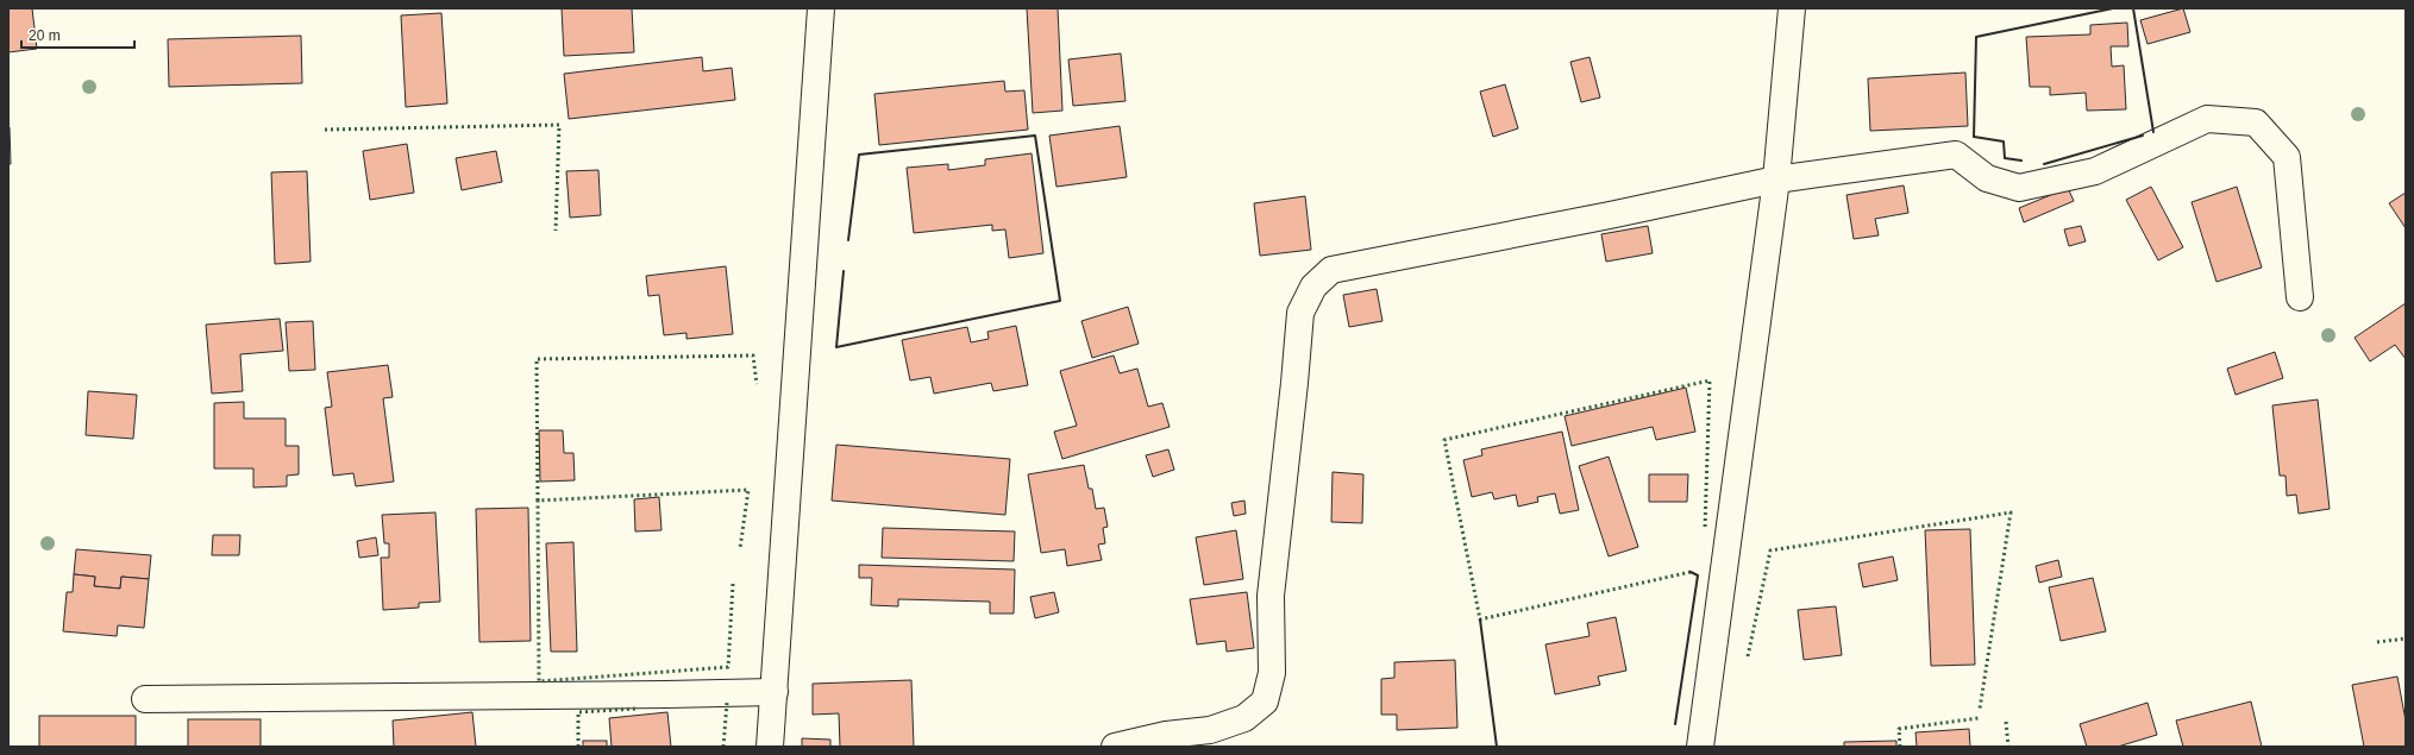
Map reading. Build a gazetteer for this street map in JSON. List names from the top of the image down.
{
  "scale_bar": "20 m"
}
